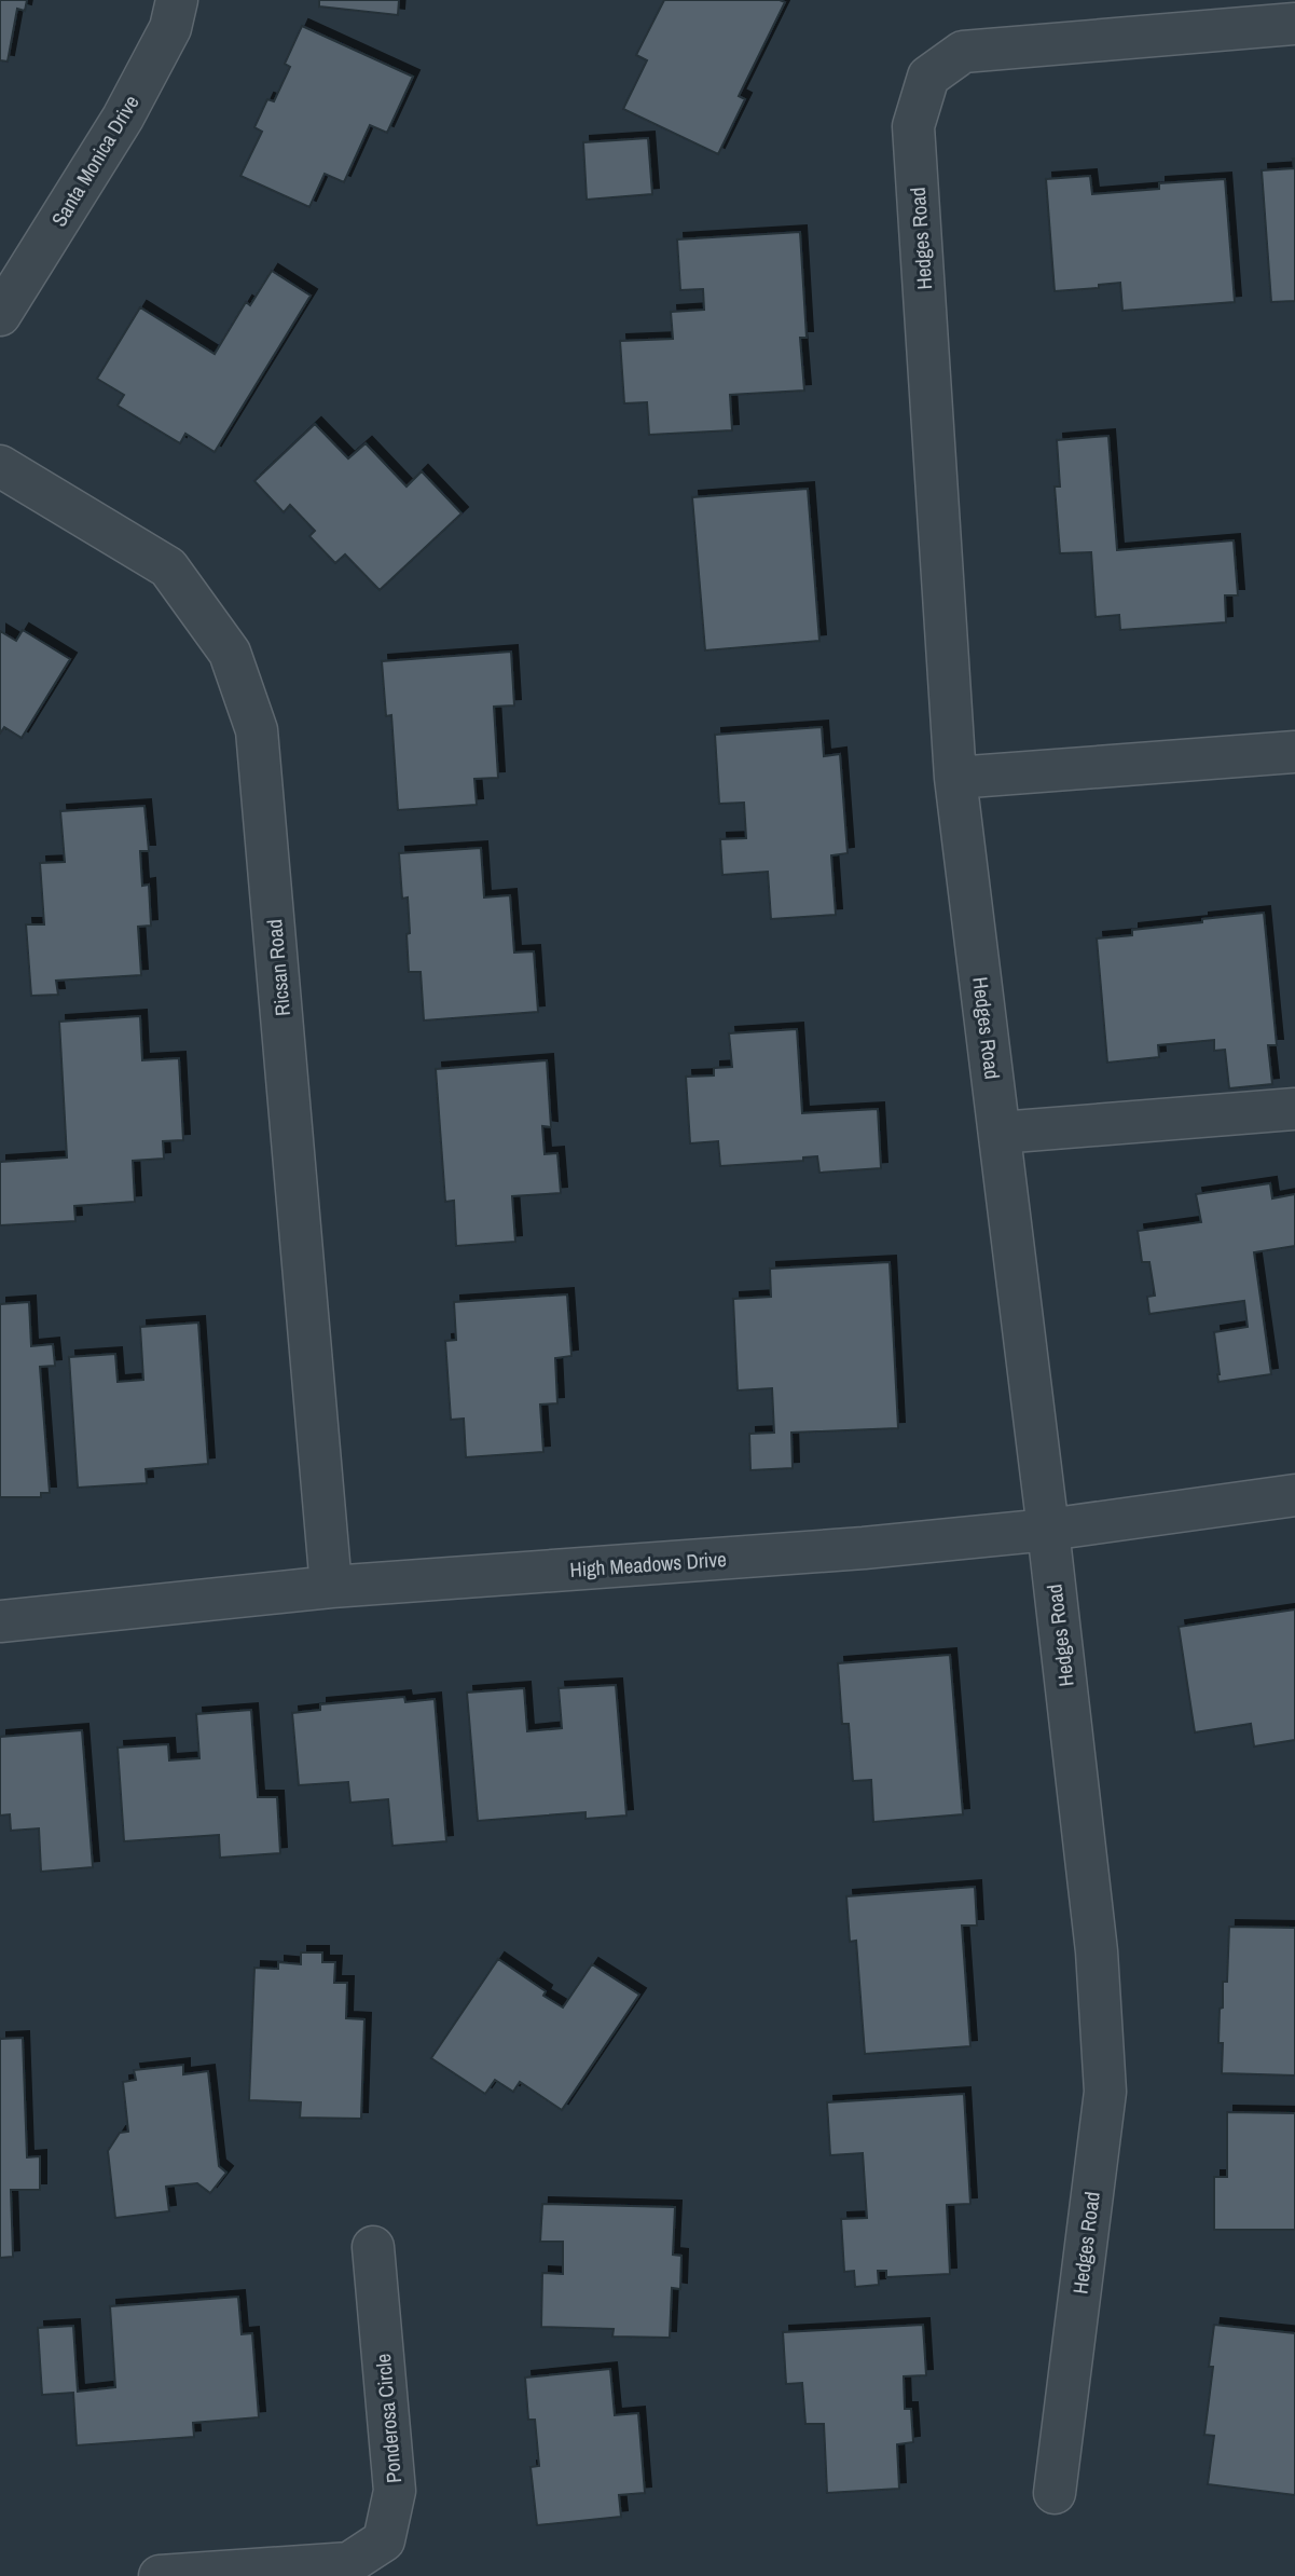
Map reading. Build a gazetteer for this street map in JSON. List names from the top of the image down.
{
  "streets": {
    "street": [
      "Santa Monica Drive",
      "Hedges Road",
      "Ricsan Road",
      "High Meadows Drive",
      "Ponderosa Circle"
    ]
  },
  "crossings": [
    ["Hedges Road", "High Meadows Drive"],
    ["Ricsan Road", "High Meadows Drive"]
  ]
}
